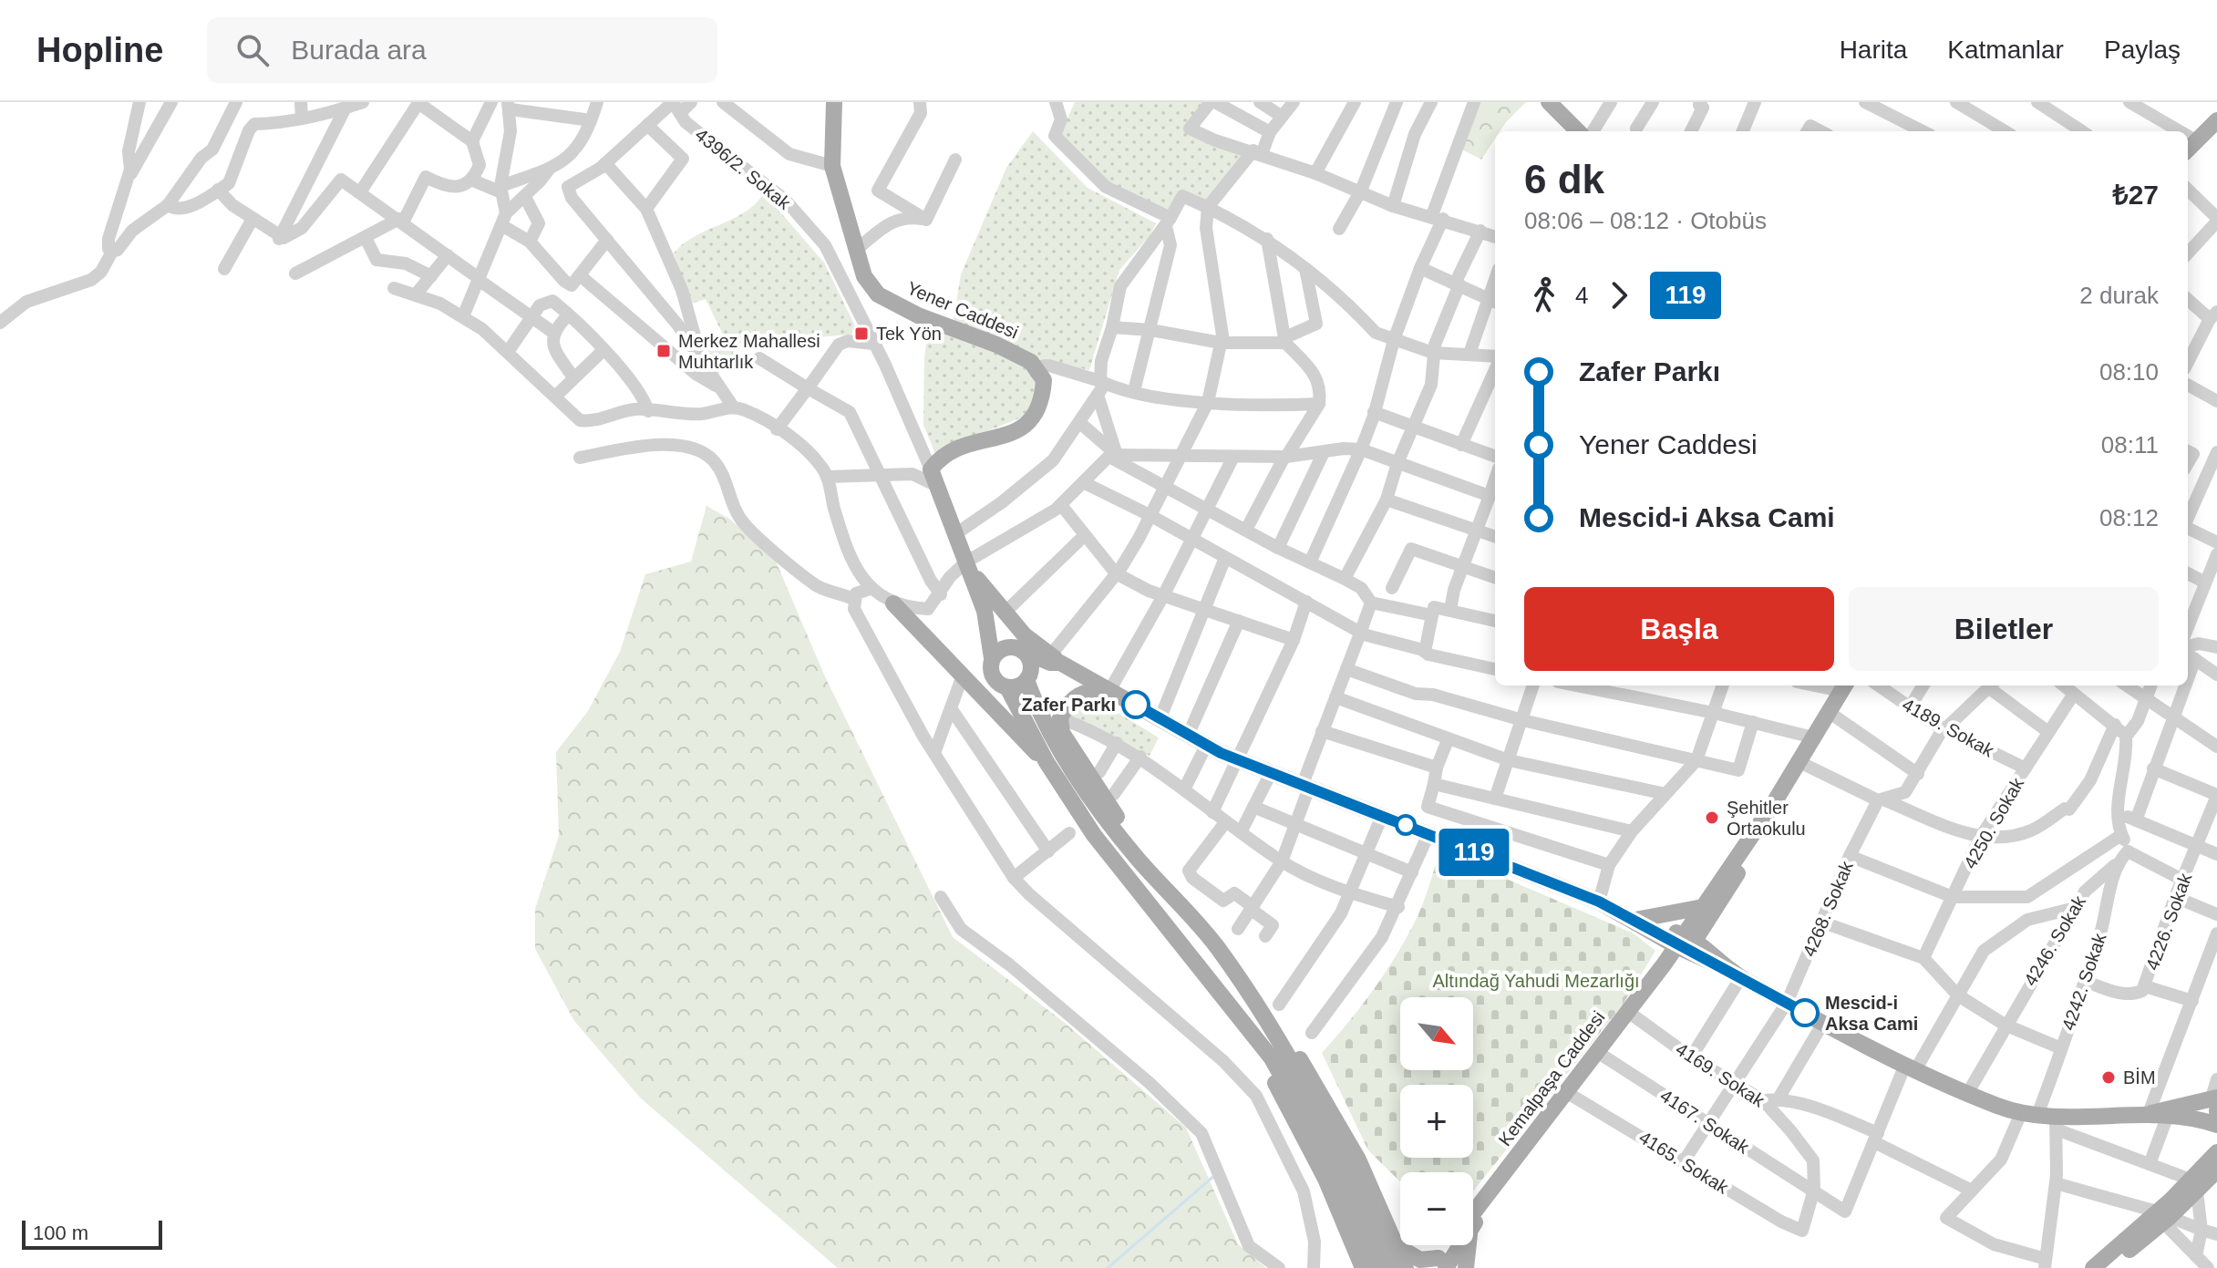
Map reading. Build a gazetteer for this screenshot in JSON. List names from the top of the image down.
{
  "streets": {
    "main road": ["Yener Caddesi", "Kemalpaşa Caddesi"],
    "street": [
      "4396/2. Sokak",
      "4189. Sokak",
      "4250. Sokak",
      "4268. Sokak",
      "4226. Sokak",
      "4246. Sokak",
      "4242. Sokak",
      "4169. Sokak",
      "4167. Sokak",
      "4165. Sokak"
    ]
  },
  "crossings": [
    ["4189. Sokak", "4250. Sokak"],
    ["4189. Sokak", "4268. Sokak"],
    ["4268. Sokak", "4169. Sokak"],
    ["4268. Sokak", "4167. Sokak"],
    ["4268. Sokak", "4165. Sokak"],
    ["4226. Sokak", "4242. Sokak"],
    ["4246. Sokak", "4242. Sokak"],
    ["4169. Sokak", "Kemalpaşa Caddesi"],
    ["4169. Sokak", "4167. Sokak"],
    ["4169. Sokak", "4165. Sokak"],
    ["Kemalpaşa Caddesi", "4167. Sokak"],
    ["Kemalpaşa Caddesi", "4165. Sokak"]
  ],
  "parks": ["Altındağ Yahudi Mezarlığı"],
  "places": {
    "transit": ["Tek Yön", "Merkez Mahallesi Muhtarlık"],
    "other": [
      "Zafer Parkı",
      "Şehitler Ortaokulu",
      "Mescid-i Aksa Cami",
      "BİM"
    ]
  },
  "lines": ["bus line 119"],
  "scale_bar": "100 m",
  "north": "bottom right",
  "page": {
    "header": "Hopline",
    "search": "Burada ara",
    "nav": ["Harita", "Katmanlar", "Paylaş"],
    "on_map": "119",
    "heading": ["6 dk", "08:06 – 08:12 · Otobüs", "₺27"],
    "legs": ["4", "119", "2 durak"],
    "list": [
      {
        "name": "Zafer Parkı",
        "value": "08:10"
      },
      {
        "name": "Yener Caddesi",
        "value": "08:11"
      },
      {
        "name": "Mescid-i Aksa Cami",
        "value": "08:12"
      }
    ],
    "buttons": ["Başla", "Biletler"],
    "map_buttons": ["+", "−"],
    "scale": "100 m"
  }
}
